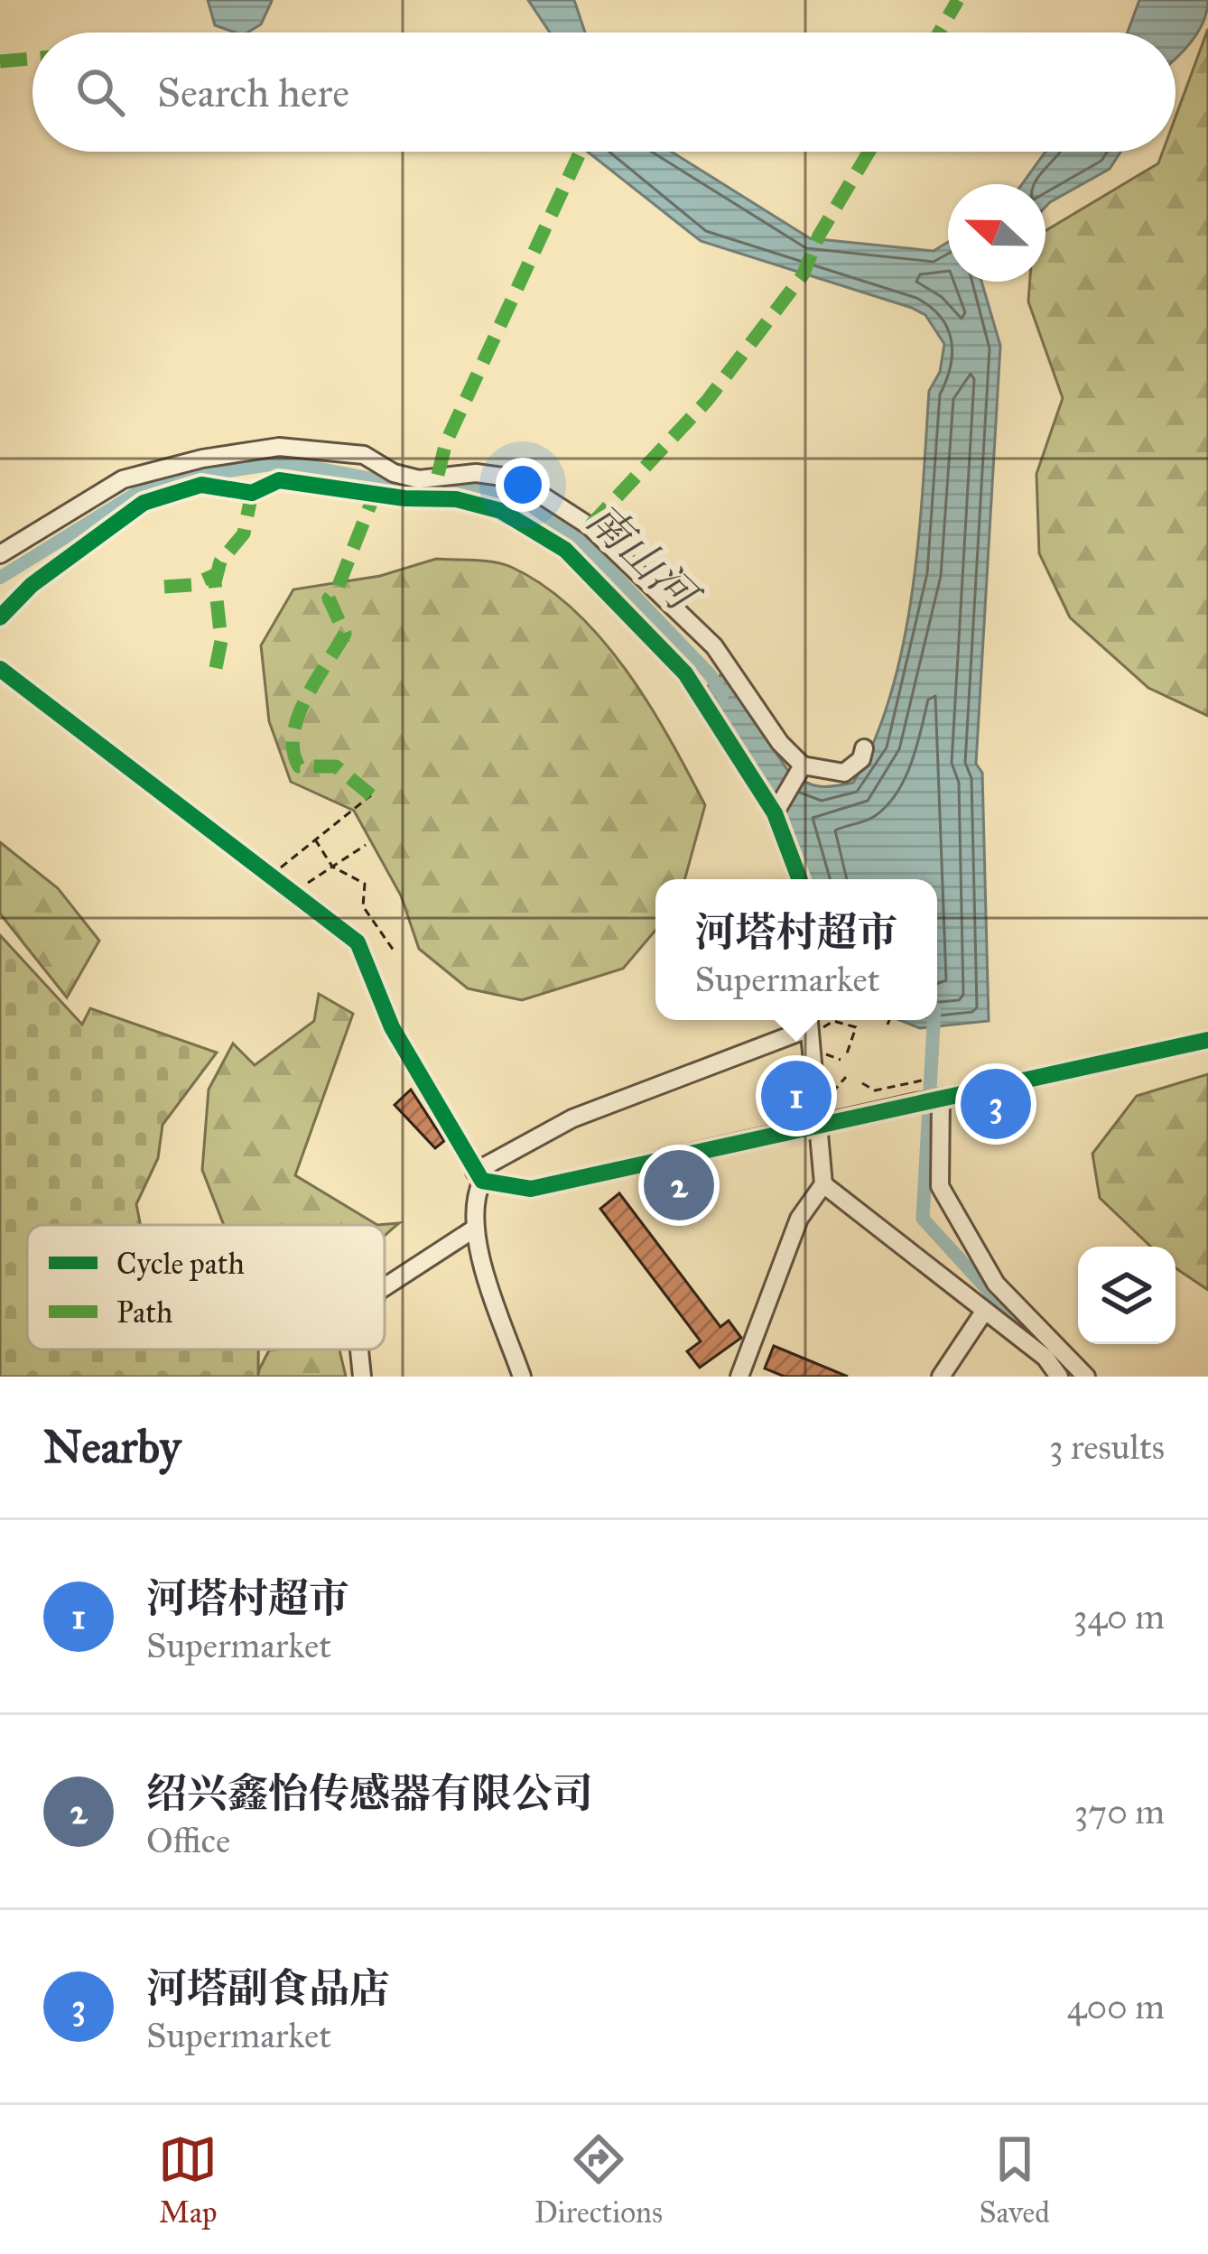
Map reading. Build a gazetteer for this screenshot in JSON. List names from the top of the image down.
{
  "water": ["南山河"],
  "legend": ["Cycle path", "Path"],
  "north": "left",
  "page": {
    "search": "Search here",
    "popup": ["河塔村超市", "Supermarket"],
    "pins": ["1", "3", "2"],
    "heading": ["Nearby", "3 results"],
    "list": [
      {
        "mark": "1",
        "name": "河塔村超市",
        "note": "Supermarket",
        "value": "340 m"
      },
      {
        "mark": "2",
        "name": "绍兴鑫怡传感器有限公司",
        "note": "Office",
        "value": "370 m"
      },
      {
        "mark": "3",
        "name": "河塔副食品店",
        "note": "Supermarket",
        "value": "400 m"
      }
    ],
    "nav": ["Map", "Directions", "Saved"]
  }
}
